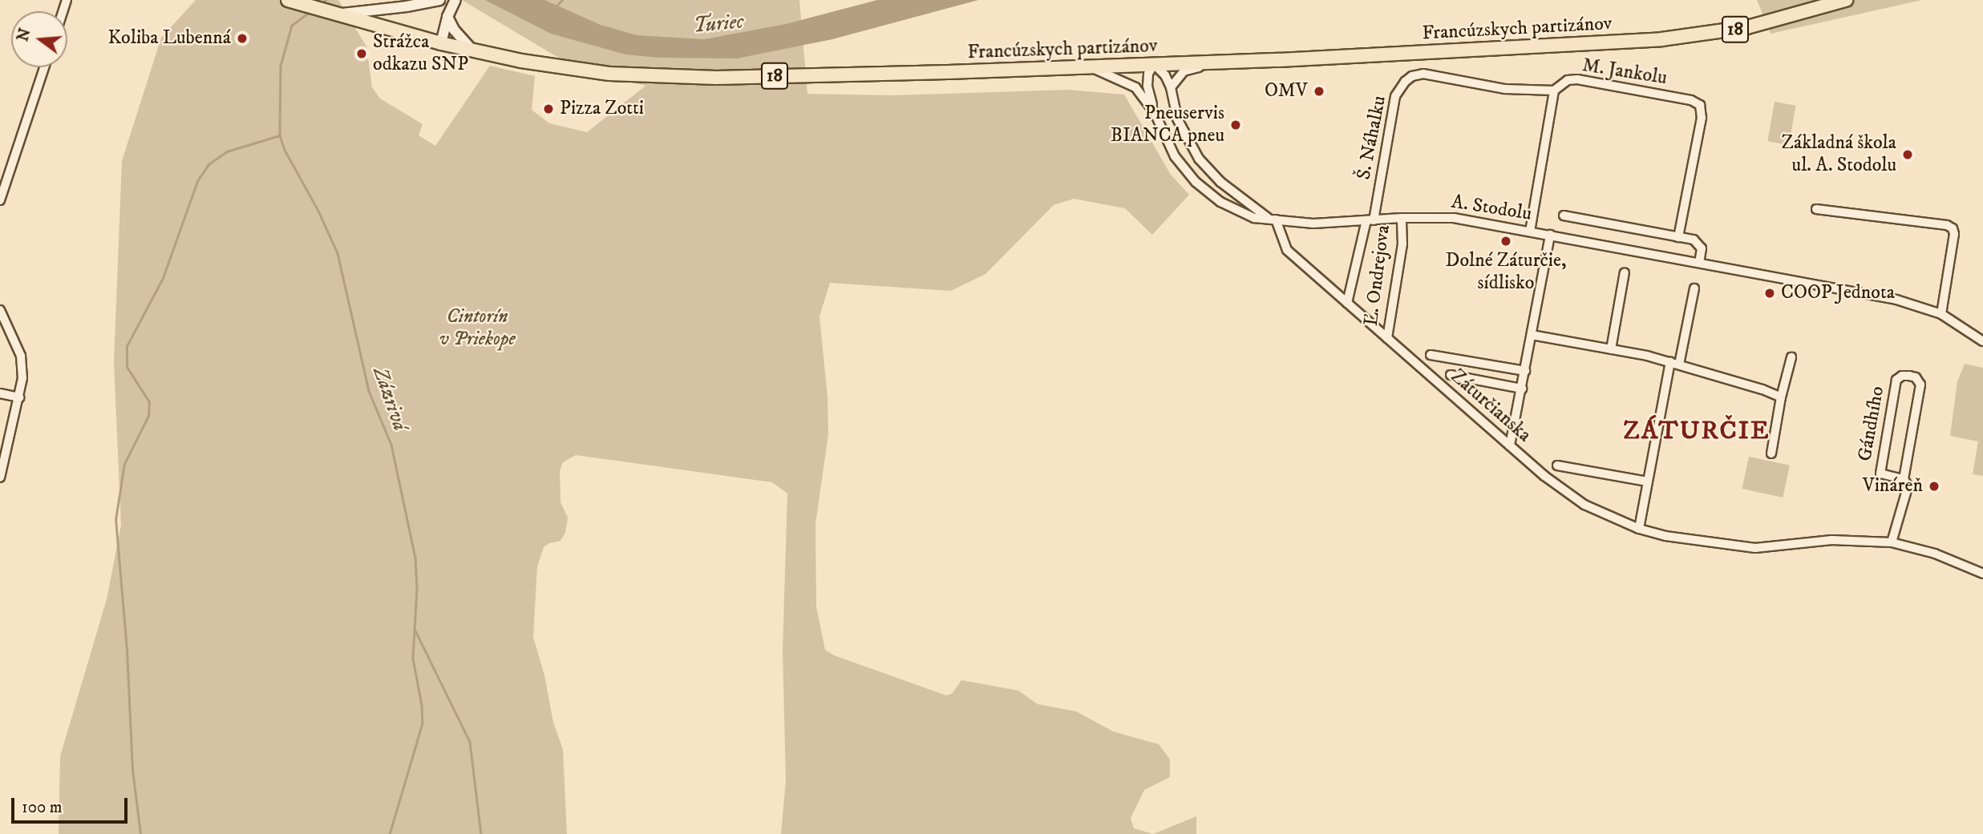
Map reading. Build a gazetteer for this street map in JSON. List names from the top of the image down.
{
  "streets": {
    "main road": ["Francúzskych partizánov", "18"],
    "street": [
      "M. Jankolu",
      "Š. Náhalku",
      "A. Stodolu",
      "Ľ. Ondrejova",
      "Záturčianska",
      "Gándhího"
    ]
  },
  "crossings": [
    ["M. Jankolu", "Š. Náhalku"],
    ["Š. Náhalku", "A. Stodolu"],
    ["A. Stodolu", "Ľ. Ondrejova"],
    ["A. Stodolu", "Záturčianska"],
    ["Ľ. Ondrejova", "Záturčianska"],
    ["Záturčianska", "Gándhího"]
  ],
  "districts": ["ZÁTURČIE"],
  "water": ["Turiec", "Zázrivá"],
  "parks": ["Cintorín v Priekope"],
  "places": [
    "Koliba Lubenná",
    "Strážca odkazu SNP",
    "OMV",
    "Pizza Zotti",
    "Pneuservis BIANCA pneu",
    "Základná škola ul. A. Stodolu",
    "Dolné Záturčie, sídlisko",
    "COOP Jednota",
    "Vináreň"
  ],
  "scale_bar": "100 m",
  "north": "left"
}
